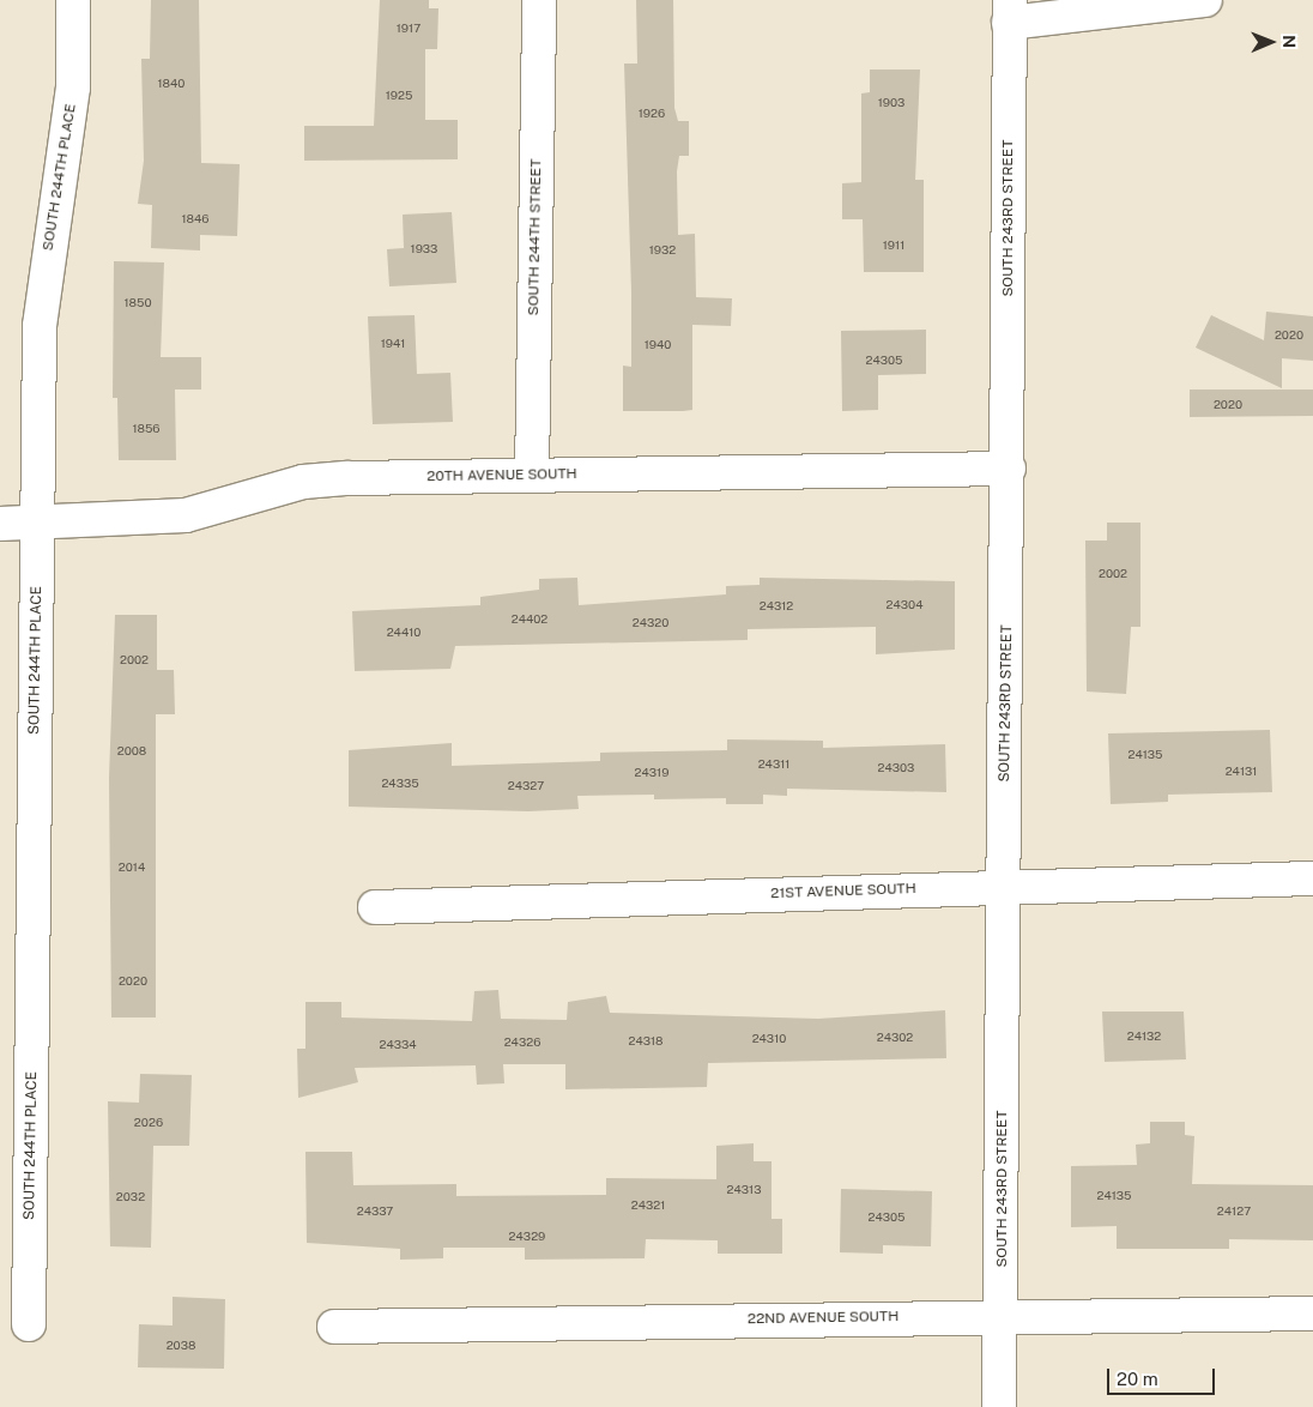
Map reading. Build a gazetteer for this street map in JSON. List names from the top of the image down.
{
  "streets": {
    "street": [
      "SOUTH 244TH PLACE",
      "SOUTH 243RD STREET",
      "SOUTH 244TH STREET",
      "20TH AVENUE SOUTH",
      "21ST AVENUE SOUTH",
      "22ND AVENUE SOUTH"
    ]
  },
  "crossings": [
    ["SOUTH 244TH PLACE", "20TH AVENUE SOUTH"],
    ["SOUTH 243RD STREET", "20TH AVENUE SOUTH"],
    ["SOUTH 243RD STREET", "21ST AVENUE SOUTH"],
    ["SOUTH 243RD STREET", "22ND AVENUE SOUTH"],
    ["SOUTH 244TH STREET", "20TH AVENUE SOUTH"]
  ],
  "house_numbers": [
    "1917",
    "1840",
    "1925",
    "1903",
    "1926",
    "1846",
    "1911",
    "1933",
    "1932",
    "1850",
    "2020",
    "1941",
    "1940",
    "24305",
    "2020",
    "1856",
    "2002",
    "24304",
    "24312",
    "24402",
    "24320",
    "24410",
    "2002",
    "2008",
    "24135",
    "24311",
    "24303",
    "24131",
    "24319",
    "24335",
    "24327",
    "2014",
    "2020",
    "24132",
    "24302",
    "24310",
    "24318",
    "24326",
    "24334",
    "2026",
    "24313",
    "24135",
    "2032",
    "24321",
    "24337",
    "24127",
    "24305",
    "24329",
    "2038"
  ],
  "scale_bar": "20 m",
  "north": "right"
}
